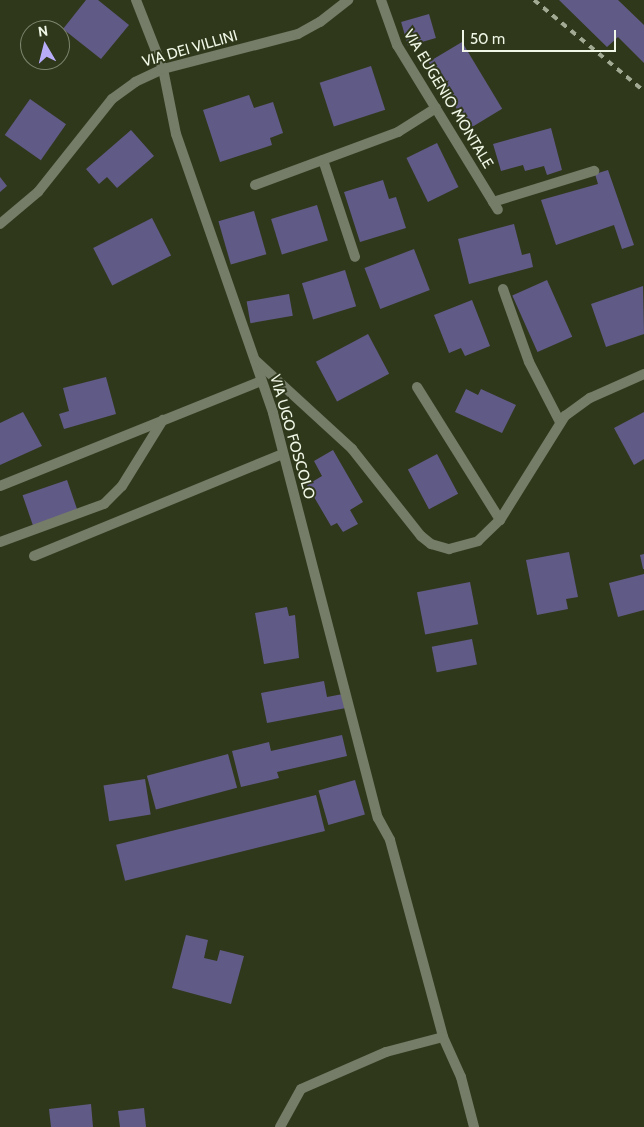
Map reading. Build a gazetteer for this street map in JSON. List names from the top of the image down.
{
  "streets": {
    "street": ["VIA DEI VILLINI", "VIA EUGENIO MONTALE", "VIA UGO FOSCOLO"]
  },
  "crossings": [
    ["VIA DEI VILLINI", "VIA UGO FOSCOLO"]
  ],
  "scale_bar": "50 m",
  "north": "top"
}
